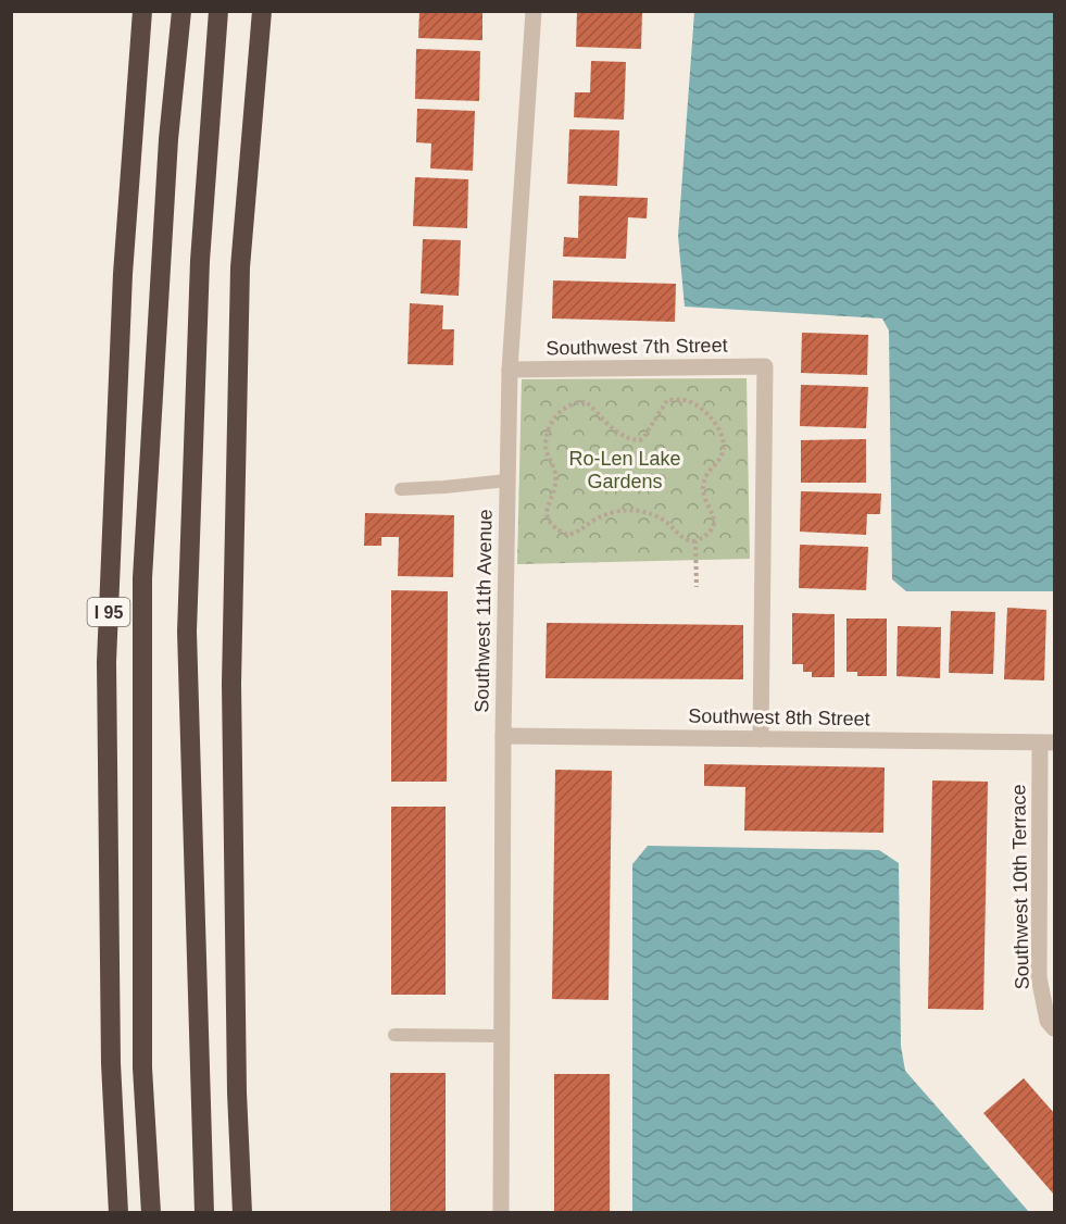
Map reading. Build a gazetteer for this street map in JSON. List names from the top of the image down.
{
  "streets": {
    "highway": ["I 95"],
    "street": [
      "Southwest 7th Street",
      "Southwest 11th Avenue",
      "Southwest 8th Street",
      "Southwest 10th Terrace"
    ]
  },
  "crossings": [
    ["Southwest 7th Street", "Southwest 11th Avenue"],
    ["Southwest 7th Street", "Southwest 8th Street"],
    ["Southwest 11th Avenue", "Southwest 8th Street"],
    ["Southwest 8th Street", "Southwest 10th Terrace"]
  ],
  "parks": ["Ro-Len Lake Gardens"]
}
